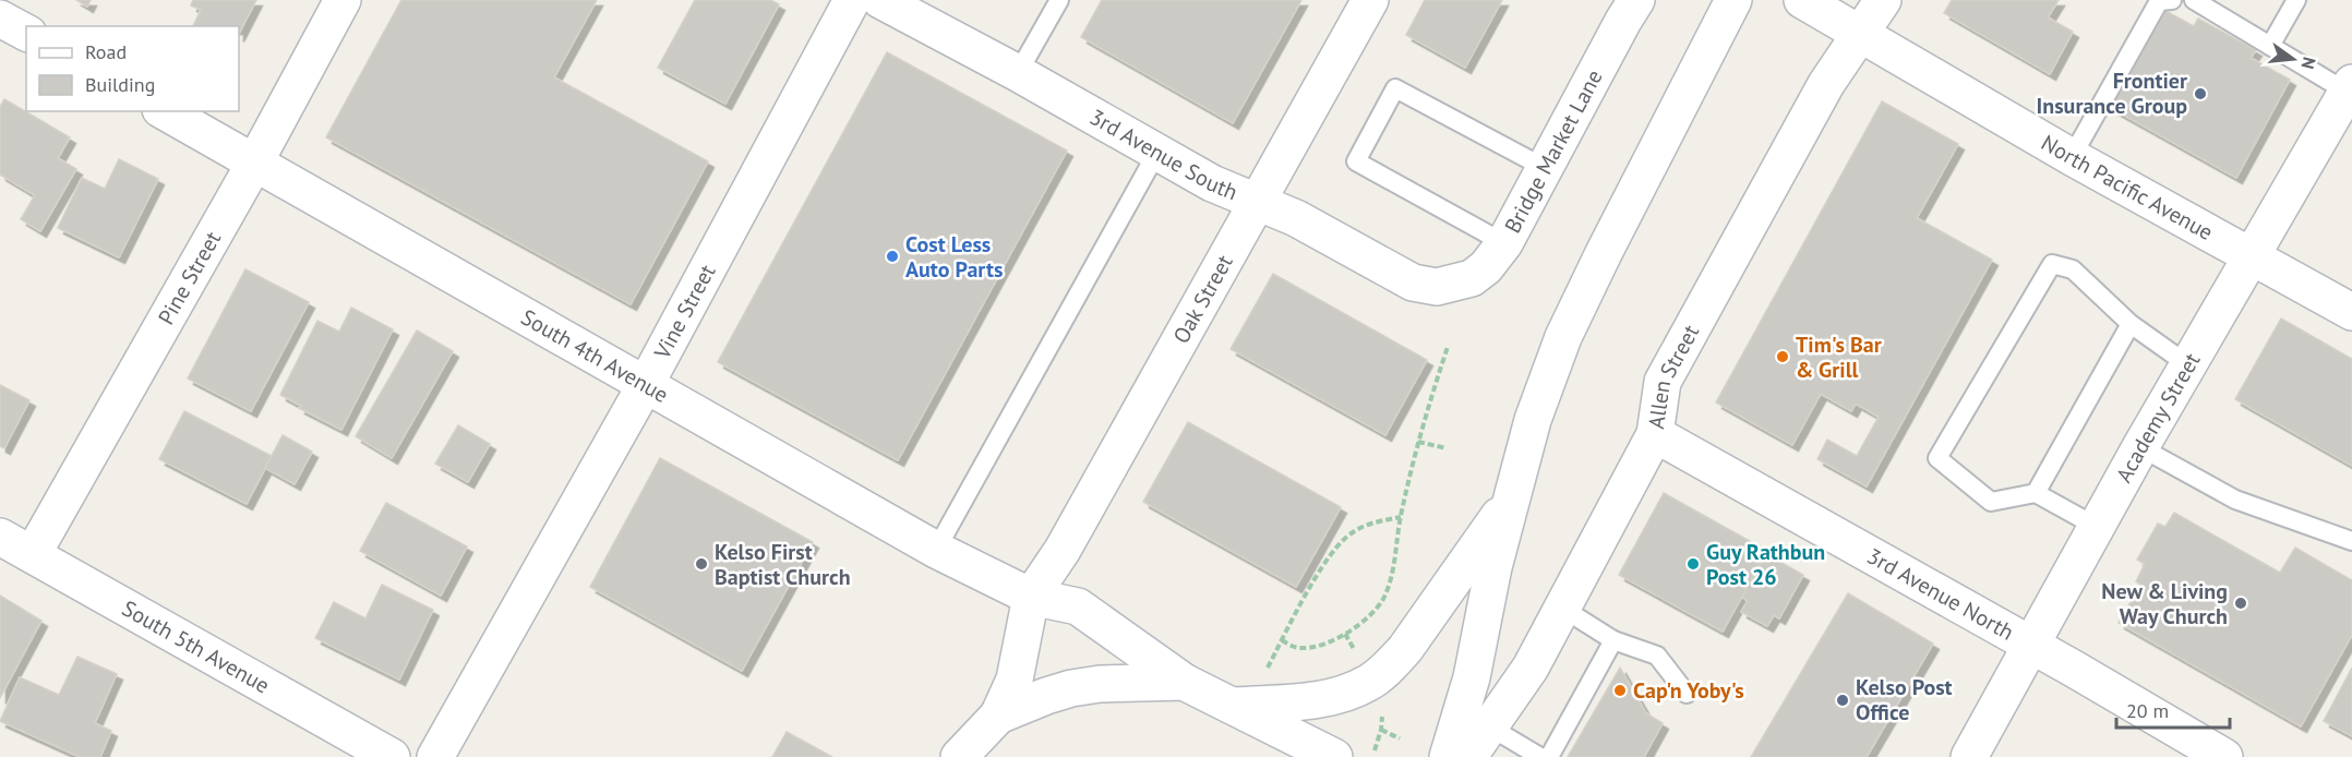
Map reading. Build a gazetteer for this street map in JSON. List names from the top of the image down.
{
  "streets": {
    "street": [
      "Bridge Market Lane",
      "3rd Avenue South",
      "North Pacific Avenue",
      "Pine Street",
      "Oak Street",
      "Vine Street",
      "South 4th Avenue",
      "Allen Street",
      "Academy Street",
      "3rd Avenue North",
      "South 5th Avenue"
    ]
  },
  "crossings": [
    ["Bridge Market Lane", "3rd Avenue South"],
    ["3rd Avenue South", "Oak Street"],
    ["North Pacific Avenue", "Allen Street"],
    ["North Pacific Avenue", "Academy Street"],
    ["Pine Street", "South 4th Avenue"],
    ["Pine Street", "South 5th Avenue"],
    ["Oak Street", "South 4th Avenue"],
    ["Vine Street", "South 4th Avenue"],
    ["Allen Street", "3rd Avenue North"],
    ["Academy Street", "3rd Avenue North"]
  ],
  "places": [
    "Frontier Insurance Group",
    "Cost Less Auto Parts",
    "Tim's Bar & Grill",
    "Kelso First Baptist Church",
    "Guy Rathbun Post 26",
    "New & Living Way Church",
    "Cap'n Yoby's",
    "Kelso Post Office"
  ],
  "legend": ["Road", "Building"],
  "scale_bar": "20 m",
  "north": "right"
}
